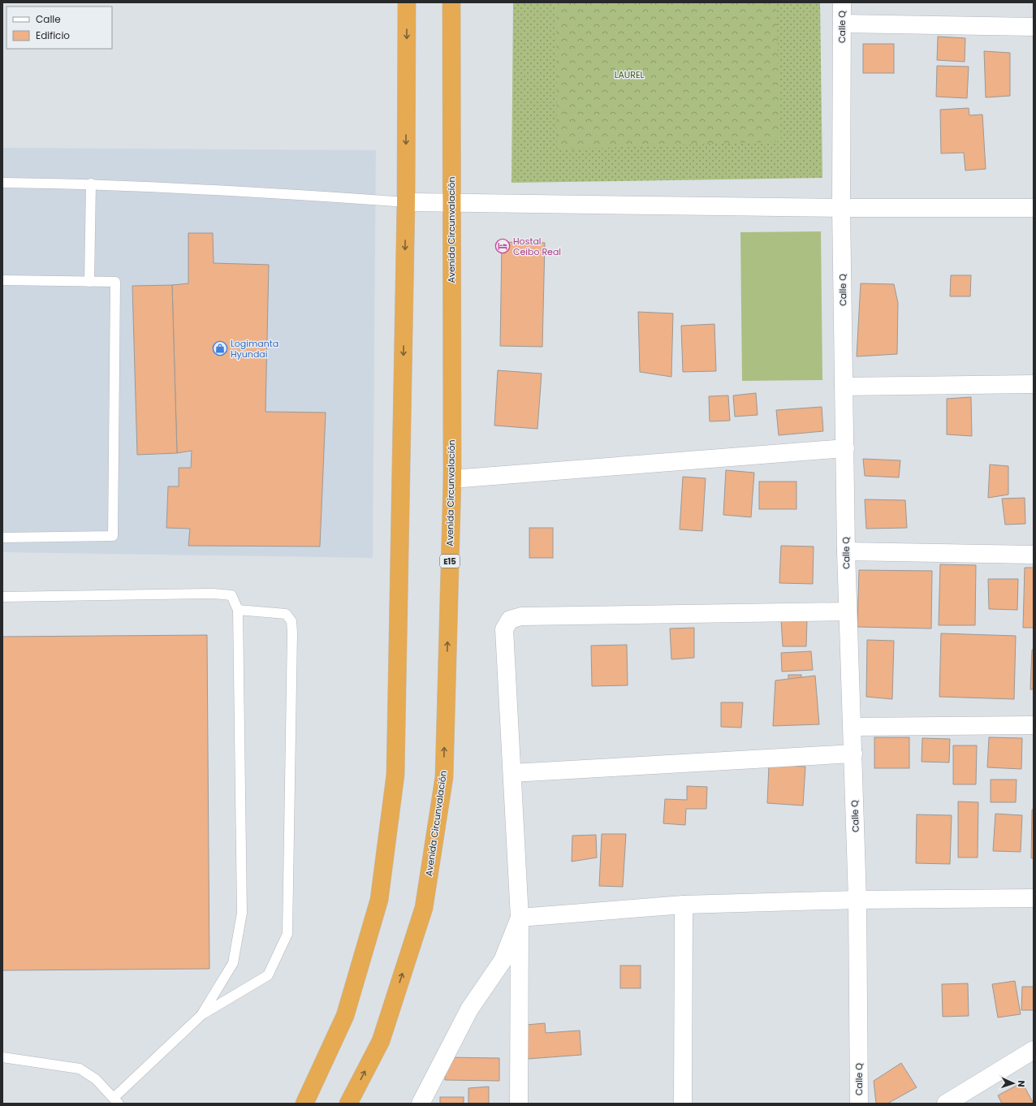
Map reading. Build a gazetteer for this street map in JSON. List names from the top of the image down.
{
  "streets": {
    "highway": ["Avenida Circunvalación", "E15"],
    "street": ["Calle Q"]
  },
  "parks": ["LAUREL"],
  "places": {
    "hotel": ["Hostal Ceibo Real"],
    "shop": ["Logimanta Hyundai"]
  },
  "legend": ["Calle", "Edificio"],
  "north": "right"
}
